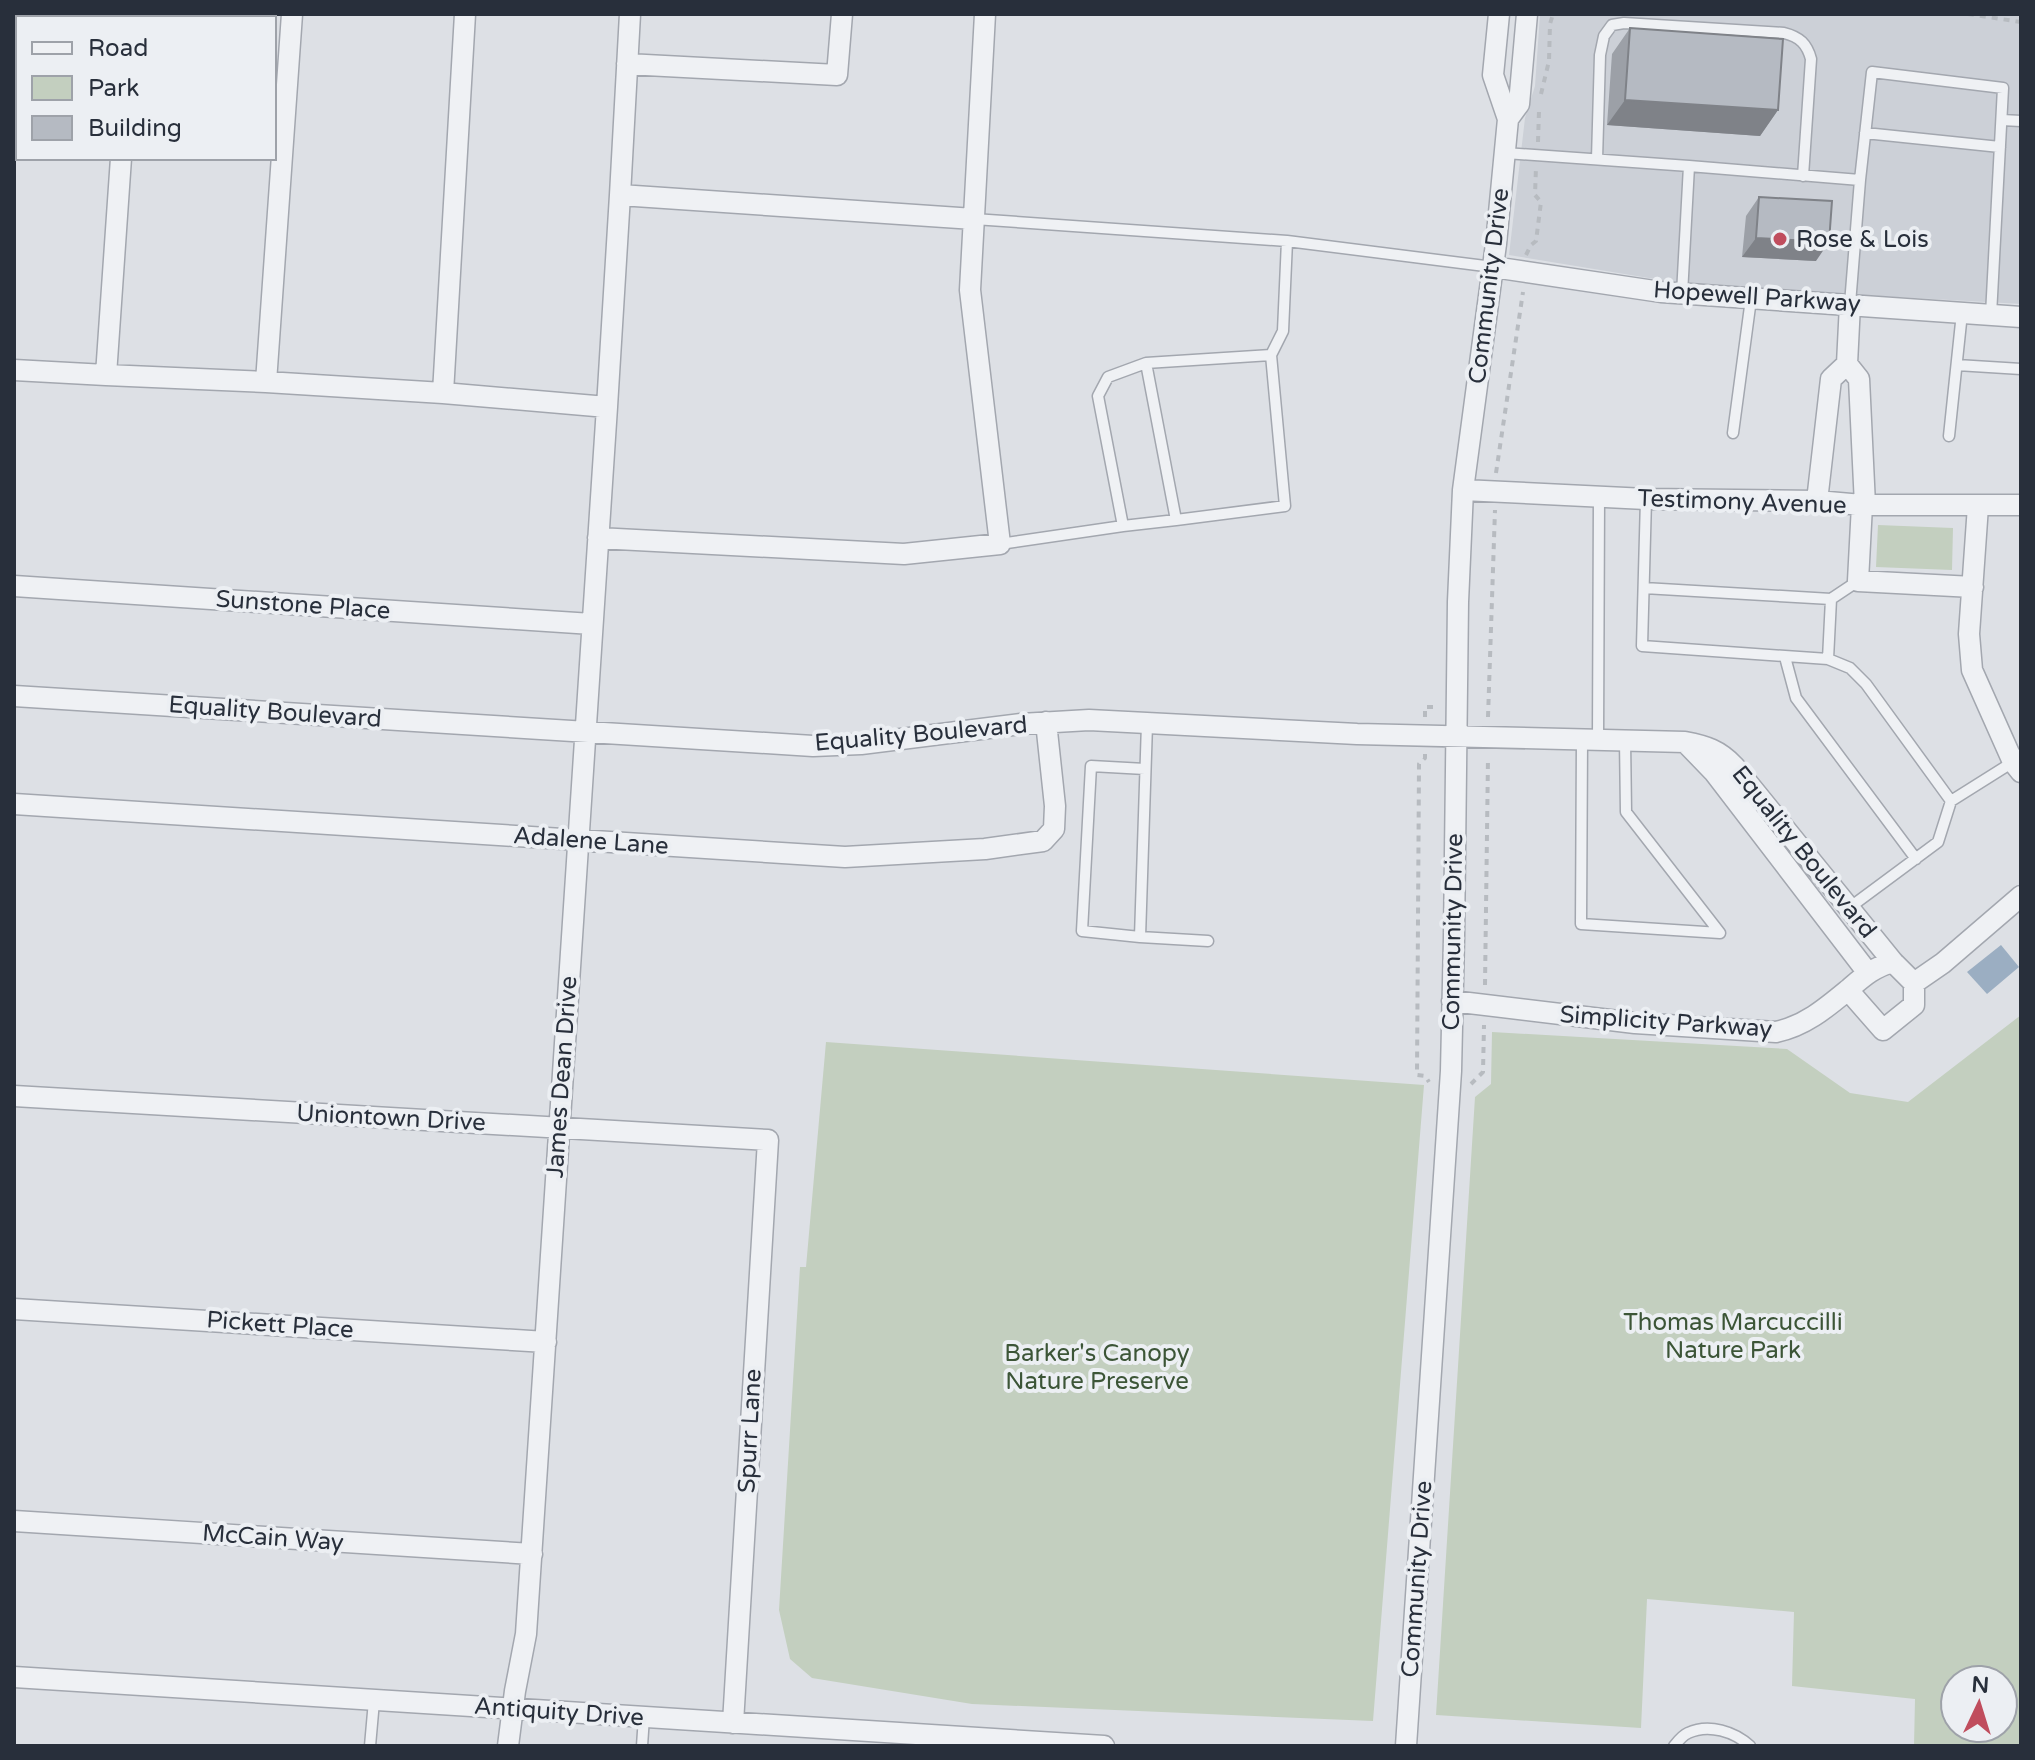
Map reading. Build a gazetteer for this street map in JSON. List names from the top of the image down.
{
  "streets": {
    "street": [
      "Community Drive",
      "Hopewell Parkway",
      "Testimony Avenue",
      "Sunstone Place",
      "Equality Boulevard",
      "Adalene Lane",
      "Simplicity Parkway",
      "James Dean Drive",
      "Uniontown Drive",
      "Pickett Place",
      "Spurr Lane",
      "McCain Way",
      "Antiquity Drive"
    ]
  },
  "crossings": [
    ["Community Drive", "Hopewell Parkway"],
    ["Community Drive", "Testimony Avenue"],
    ["Community Drive", "Equality Boulevard"],
    ["Community Drive", "Simplicity Parkway"],
    ["Sunstone Place", "James Dean Drive"],
    ["Equality Boulevard", "Adalene Lane"],
    ["Equality Boulevard", "Simplicity Parkway"],
    ["Equality Boulevard", "James Dean Drive"],
    ["Adalene Lane", "James Dean Drive"],
    ["James Dean Drive", "Uniontown Drive"],
    ["James Dean Drive", "Pickett Place"],
    ["James Dean Drive", "McCain Way"],
    ["James Dean Drive", "Antiquity Drive"],
    ["Uniontown Drive", "Spurr Lane"],
    ["Spurr Lane", "Antiquity Drive"]
  ],
  "parks": ["Thomas Marcuccilli Nature Park", "Barker's Canopy Nature Preserve"],
  "places": ["Rose & Lois"],
  "legend": ["Road", "Park", "Building"],
  "north": "top"
}
